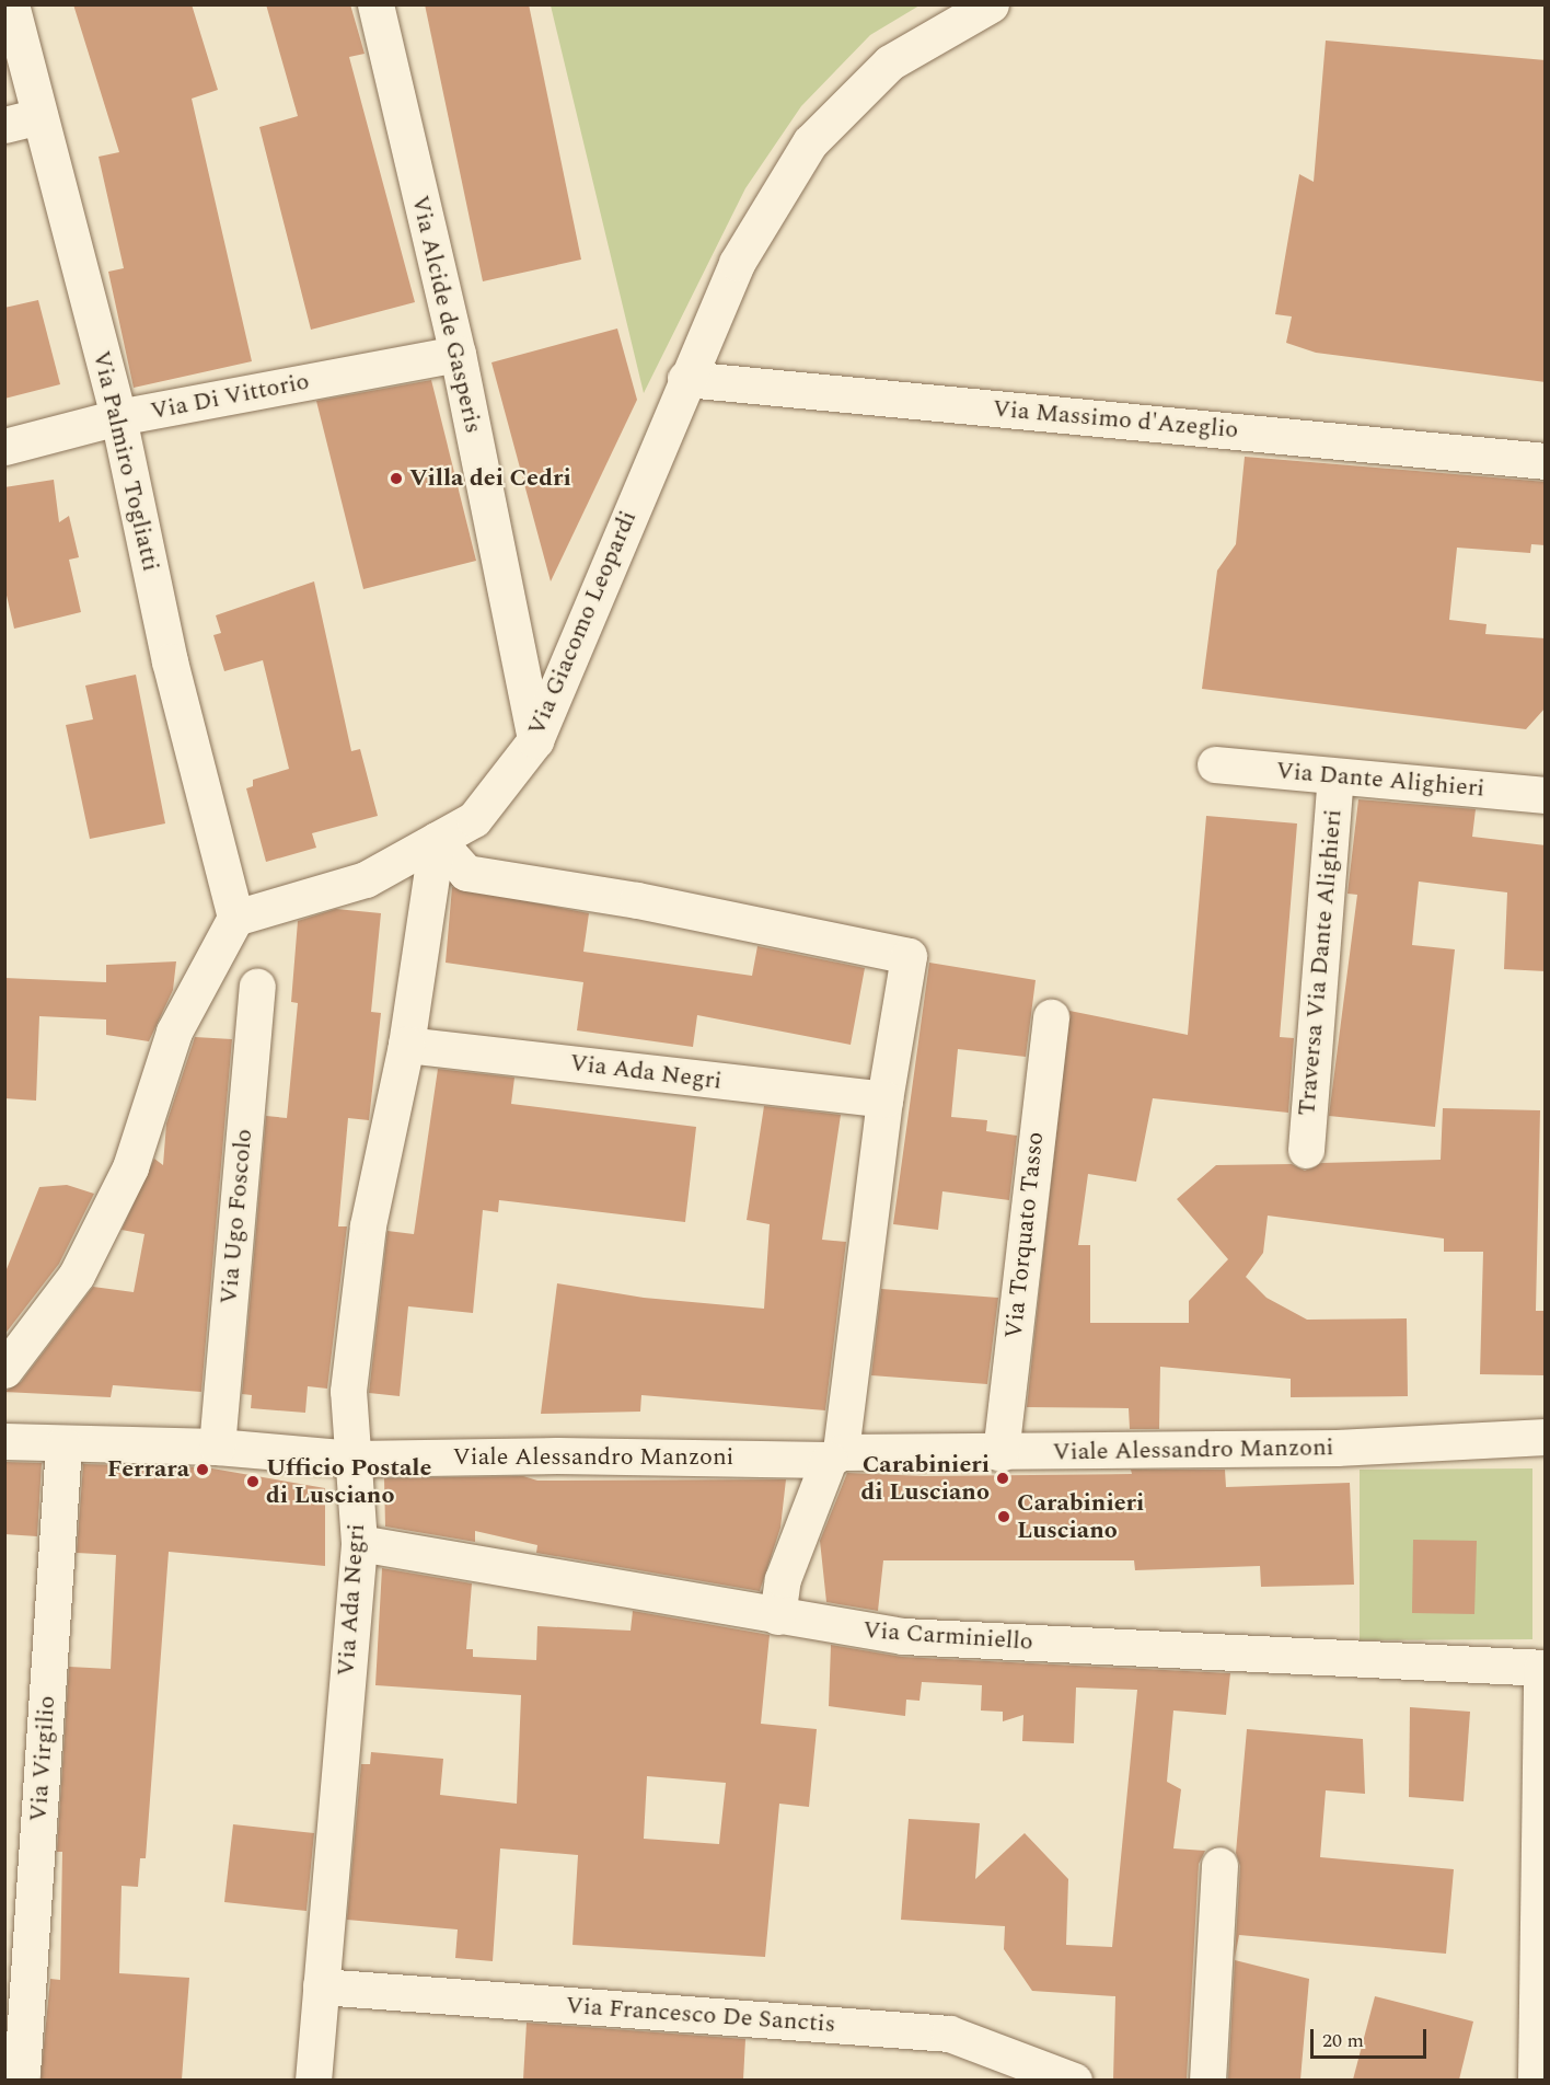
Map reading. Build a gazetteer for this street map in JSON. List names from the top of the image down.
{
  "streets": {
    "street": [
      "Via Alcide de Gasperis",
      "Via Di Vittorio",
      "Via Massimo d'Azeglio",
      "Via Palmiro Togliatti",
      "Via Giacomo Leopardi",
      "Via Dante Alighieri",
      "Traversa Via Dante Alighieri",
      "Via Ada Negri",
      "Via Ugo Foscolo",
      "Via Torquato Tasso",
      "Viale Alessandro Manzoni",
      "Via Carminiello",
      "Via Virgilio",
      "Via Francesco De Sanctis"
    ]
  },
  "crossings": [
    ["Via Alcide de Gasperis", "Via Di Vittorio"],
    ["Via Alcide de Gasperis", "Via Giacomo Leopardi"],
    ["Via Di Vittorio", "Via Palmiro Togliatti"],
    ["Via Massimo d'Azeglio", "Via Giacomo Leopardi"],
    ["Via Palmiro Togliatti", "Via Giacomo Leopardi"],
    ["Via Giacomo Leopardi", "Via Ada Negri"],
    ["Via Dante Alighieri", "Traversa Via Dante Alighieri"],
    ["Via Ada Negri", "Viale Alessandro Manzoni"],
    ["Via Ada Negri", "Via Carminiello"],
    ["Via Ada Negri", "Via Francesco De Sanctis"],
    ["Via Ugo Foscolo", "Viale Alessandro Manzoni"],
    ["Via Torquato Tasso", "Viale Alessandro Manzoni"],
    ["Viale Alessandro Manzoni", "Via Virgilio"]
  ],
  "places": [
    "Villa dei Cedri",
    "Ferrara",
    "Carabinieri di Lusciano",
    "Ufficio Postale di Lusciano",
    "Carabinieri Lusciano"
  ],
  "scale_bar": "20 m"
}
